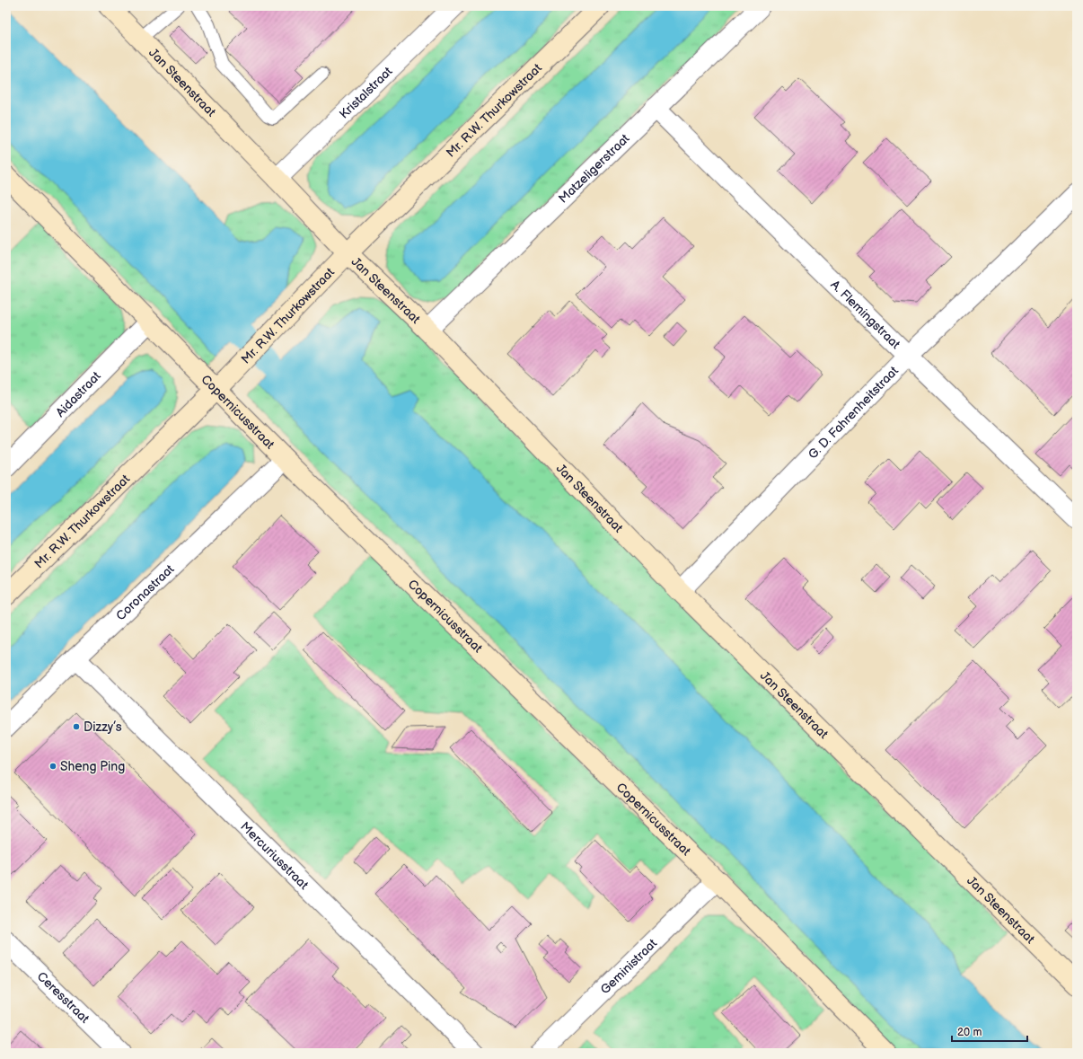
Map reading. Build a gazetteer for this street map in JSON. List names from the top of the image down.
{
  "streets": {
    "street": [
      "Jan Steenstraat",
      "Kristalstraat",
      "Mr. R.W. Thurkowstraat",
      "Matzeligerstraat",
      "A. Flemingstraat",
      "Aidastraat",
      "Copernicusstraat",
      "G. D. Fahrenheitstraat",
      "Coronastraat",
      "Mercuriusstraat",
      "Geministraat",
      "Ceresstraat"
    ]
  },
  "crossings": [
    ["Jan Steenstraat", "Kristalstraat"],
    ["Jan Steenstraat", "Mr. R.W. Thurkowstraat"],
    ["Jan Steenstraat", "Matzeligerstraat"],
    ["Jan Steenstraat", "G. D. Fahrenheitstraat"],
    ["Mr. R.W. Thurkowstraat", "Copernicusstraat"],
    ["Matzeligerstraat", "A. Flemingstraat"],
    ["A. Flemingstraat", "G. D. Fahrenheitstraat"],
    ["Aidastraat", "Copernicusstraat"],
    ["Copernicusstraat", "Coronastraat"],
    ["Copernicusstraat", "Geministraat"],
    ["Coronastraat", "Mercuriusstraat"]
  ],
  "places": ["Dizzy’s", "Sheng Ping"],
  "scale_bar": "20 m"
}
